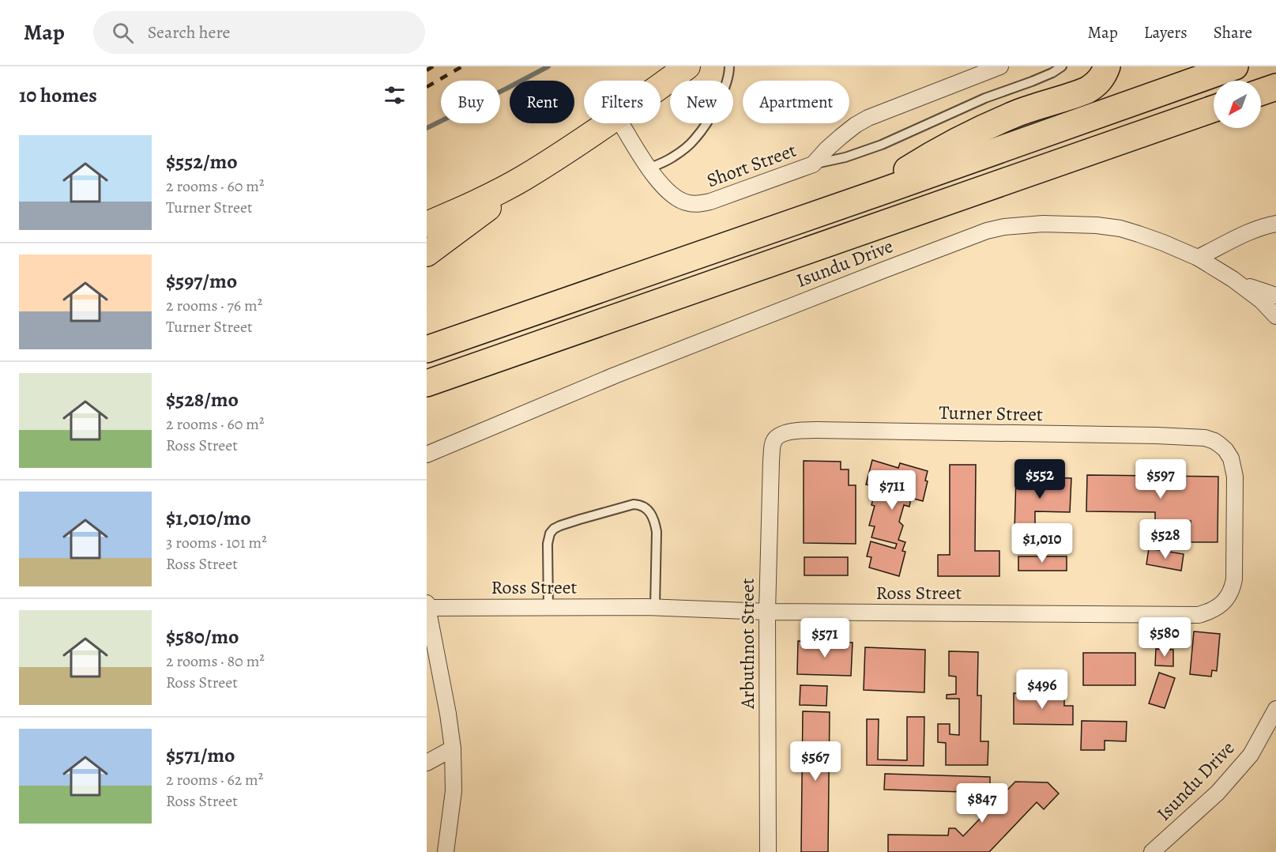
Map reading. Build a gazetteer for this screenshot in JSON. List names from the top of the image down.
{
  "streets": {
    "street": [
      "Short Street",
      "Isundu Drive",
      "Turner Street",
      "Ross Street",
      "Arbuthnot Street"
    ]
  },
  "crossings": [
    ["Turner Street", "Ross Street"],
    ["Turner Street", "Arbuthnot Street"],
    ["Ross Street", "Arbuthnot Street"]
  ],
  "north": "bottom left",
  "page": {
    "header": "Map",
    "search": "Search here",
    "nav": ["Map", "Layers", "Share"],
    "heading": "10 homes",
    "chip": [
      "Buy",
      "Rent",
      "Filters",
      "New",
      "Apartment"
    ],
    "list": [
      {
        "name": "$552/mo",
        "note": "2 rooms · 60 m² · Turner Street"
      },
      {
        "name": "$597/mo",
        "note": "2 rooms · 76 m² · Turner Street"
      },
      {
        "name": "$528/mo",
        "note": "2 rooms · 60 m² · Ross Street"
      },
      {
        "name": "$1,010/mo",
        "note": "3 rooms · 101 m² · Ross Street"
      },
      {
        "name": "$580/mo",
        "note": "2 rooms · 80 m² · Ross Street"
      },
      {
        "name": "$571/mo",
        "note": "2 rooms · 62 m² · Ross Street"
      }
    ],
    "price": [
      "$552",
      "$597",
      "$711",
      "$528",
      "$1,010",
      "$580",
      "$571",
      "$496",
      "$567",
      "$847"
    ]
  }
}
